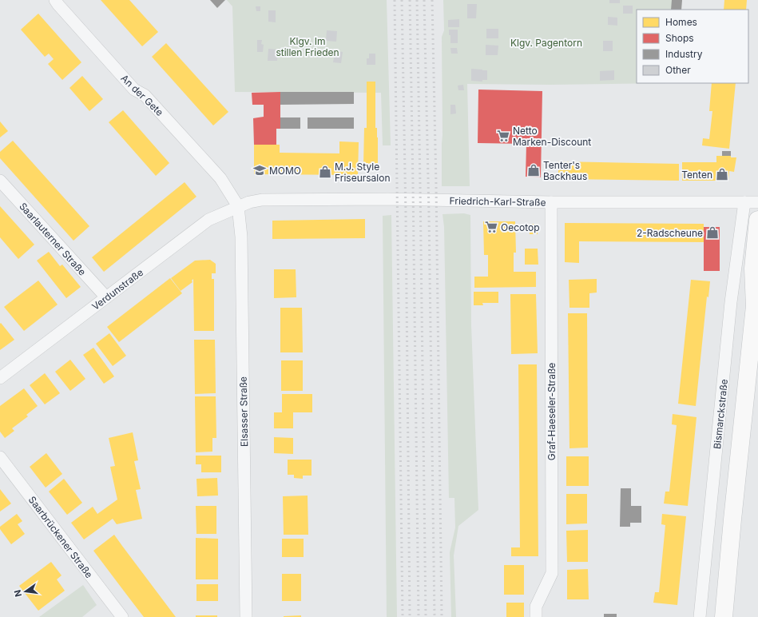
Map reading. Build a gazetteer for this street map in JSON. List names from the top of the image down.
{
  "streets": {
    "street": [
      "An der Gete",
      "Friedrich-Karl-Straße",
      "Saarlauterner Straße",
      "Verdunstraße",
      "Elsasser Straße",
      "Graf-Haeseler-Straße",
      "Bismarckstraße",
      "Saarbrückener Straße"
    ]
  },
  "crossings": [
    ["An der Gete", "Friedrich-Karl-Straße"],
    ["An der Gete", "Verdunstraße"],
    ["An der Gete", "Elsasser Straße"],
    ["Friedrich-Karl-Straße", "Verdunstraße"],
    ["Friedrich-Karl-Straße", "Elsasser Straße"],
    ["Friedrich-Karl-Straße", "Graf-Haeseler-Straße"],
    ["Friedrich-Karl-Straße", "Bismarckstraße"],
    ["Saarlauterner Straße", "Verdunstraße"],
    ["Verdunstraße", "Elsasser Straße"]
  ],
  "parks": ["Klgv. Im stillen Frieden", "Klgv. Pagentorn"],
  "places": {
    "supermarket": ["Netto Marken-Discount", "Oecotop"],
    "school or university": ["MOMO"],
    "shop": [
      "Tenter's Backhaus",
      "M.J. Style Friseursalon",
      "Tenten",
      "2-Radscheune"
    ]
  },
  "legend": [
    "Homes",
    "Shops",
    "Industry",
    "Other"
  ],
  "north": "left"
}
